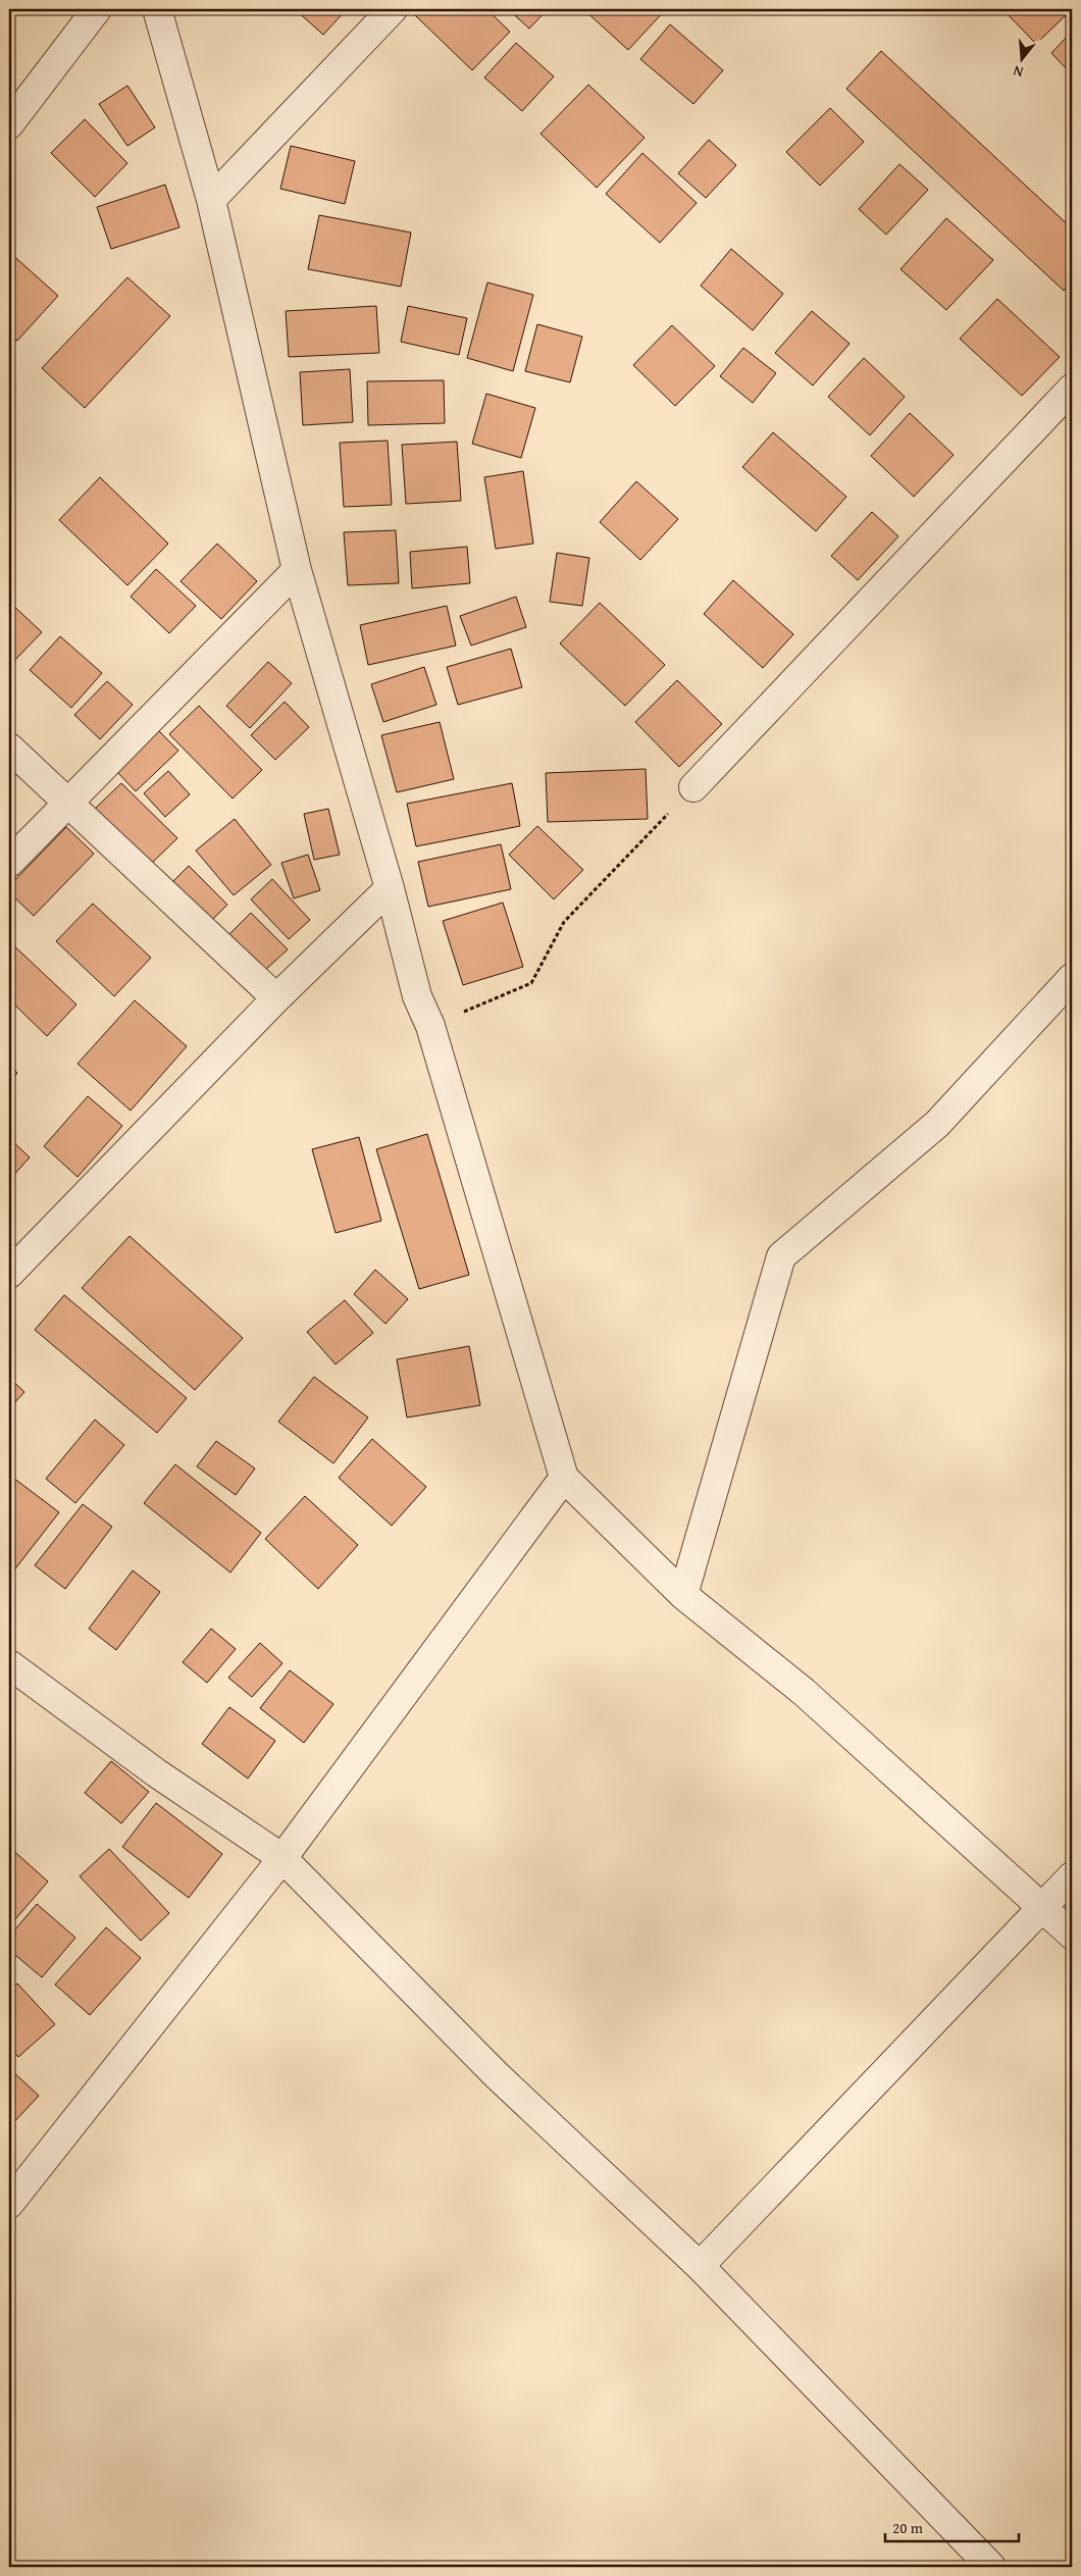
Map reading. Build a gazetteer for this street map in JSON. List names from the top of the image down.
{
  "scale_bar": "20 m",
  "north": "bottom"
}
